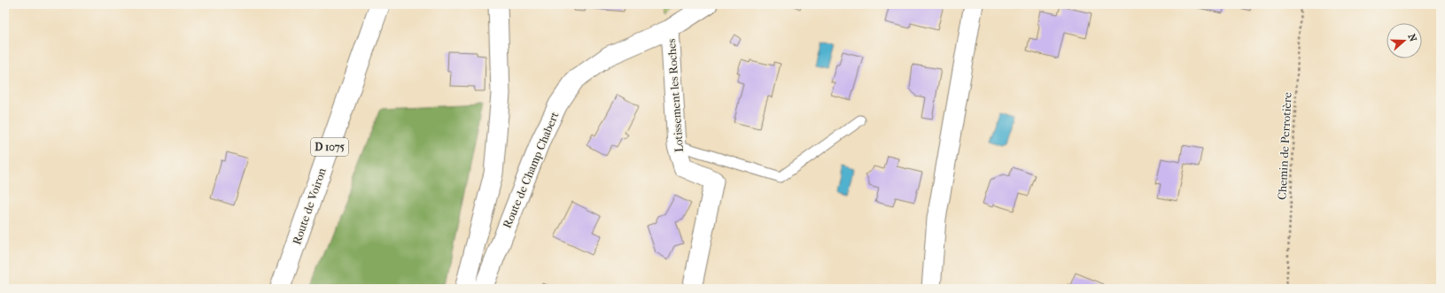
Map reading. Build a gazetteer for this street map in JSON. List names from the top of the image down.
{
  "streets": {
    "main road": ["D 1075", "Route de Voiron"],
    "street": ["Lotissement les Roches", "Route de Champ Chabert"],
    "path": ["Chemin de Perrotière"]
  },
  "crossings": [
    ["Lotissement les Roches", "Route de Champ Chabert"]
  ],
  "north": "right"
}
